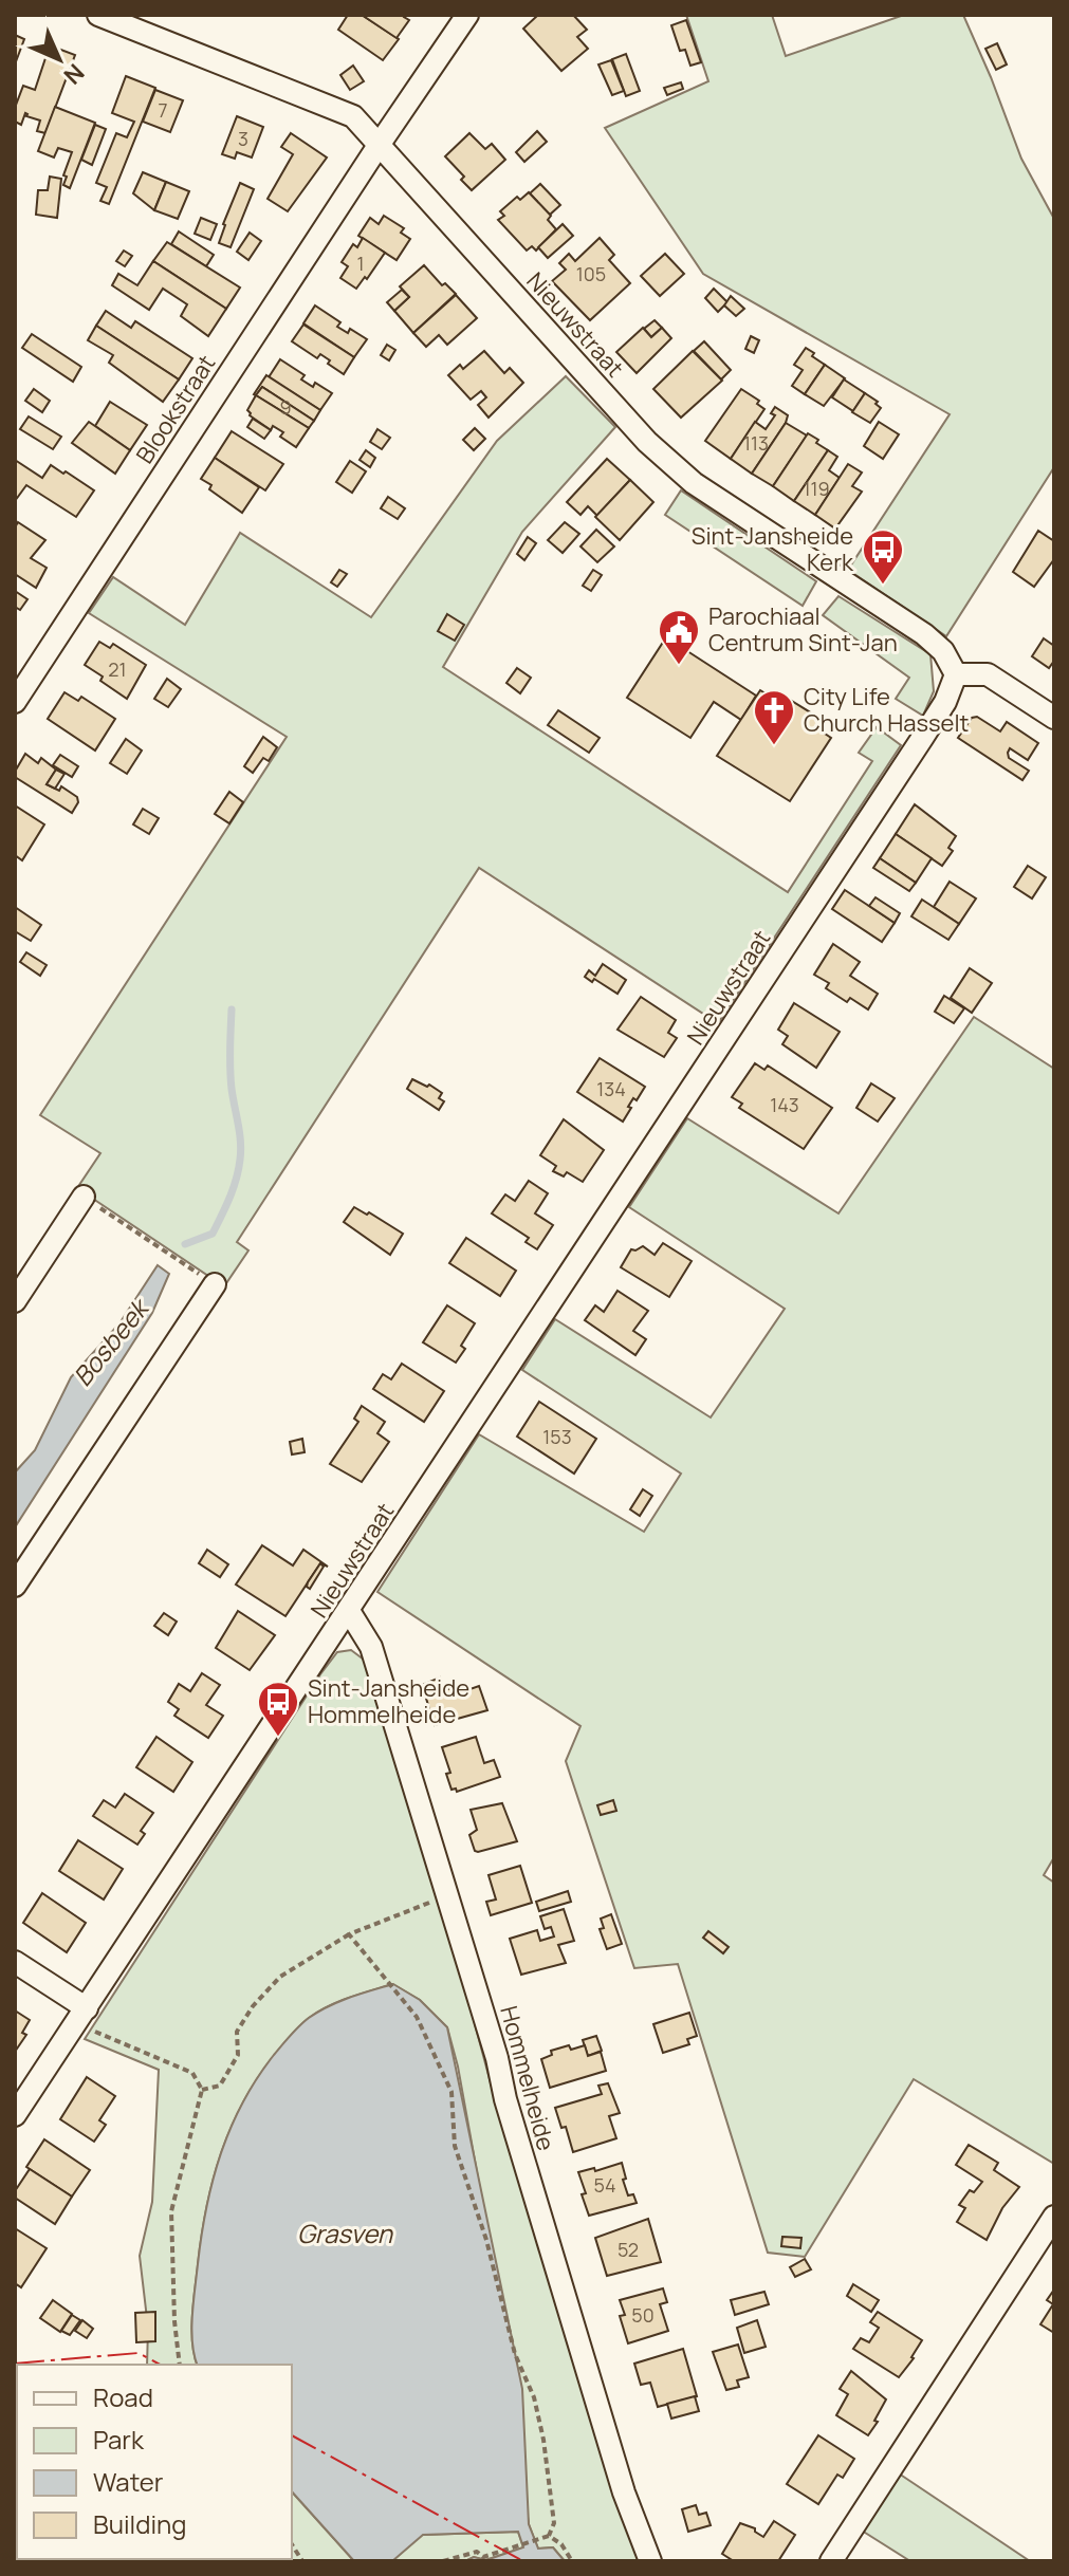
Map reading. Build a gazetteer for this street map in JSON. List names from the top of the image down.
{
  "streets": {
    "street": ["Nieuwstraat", "Blookstraat", "Hommelheide"]
  },
  "crossings": [
    ["Nieuwstraat", "Blookstraat"],
    ["Nieuwstraat", "Hommelheide"]
  ],
  "water": ["Bosbeek", "Grasven"],
  "places": {
    "bus stop": ["Sint-Jansheide Kerk", "Sint-Jansheide Hommelheide"],
    "public building": ["Parochiaal Centrum Sint-Jan"],
    "church": ["City Life Church Hasselt"]
  },
  "house_numbers": [
    "7",
    "3",
    "1",
    "105",
    "9",
    "113",
    "119",
    "21",
    "134",
    "143",
    "153",
    "54",
    "52",
    "50"
  ],
  "legend": [
    "Road",
    "Park",
    "Water",
    "Building"
  ],
  "north": "bottom right"
}
